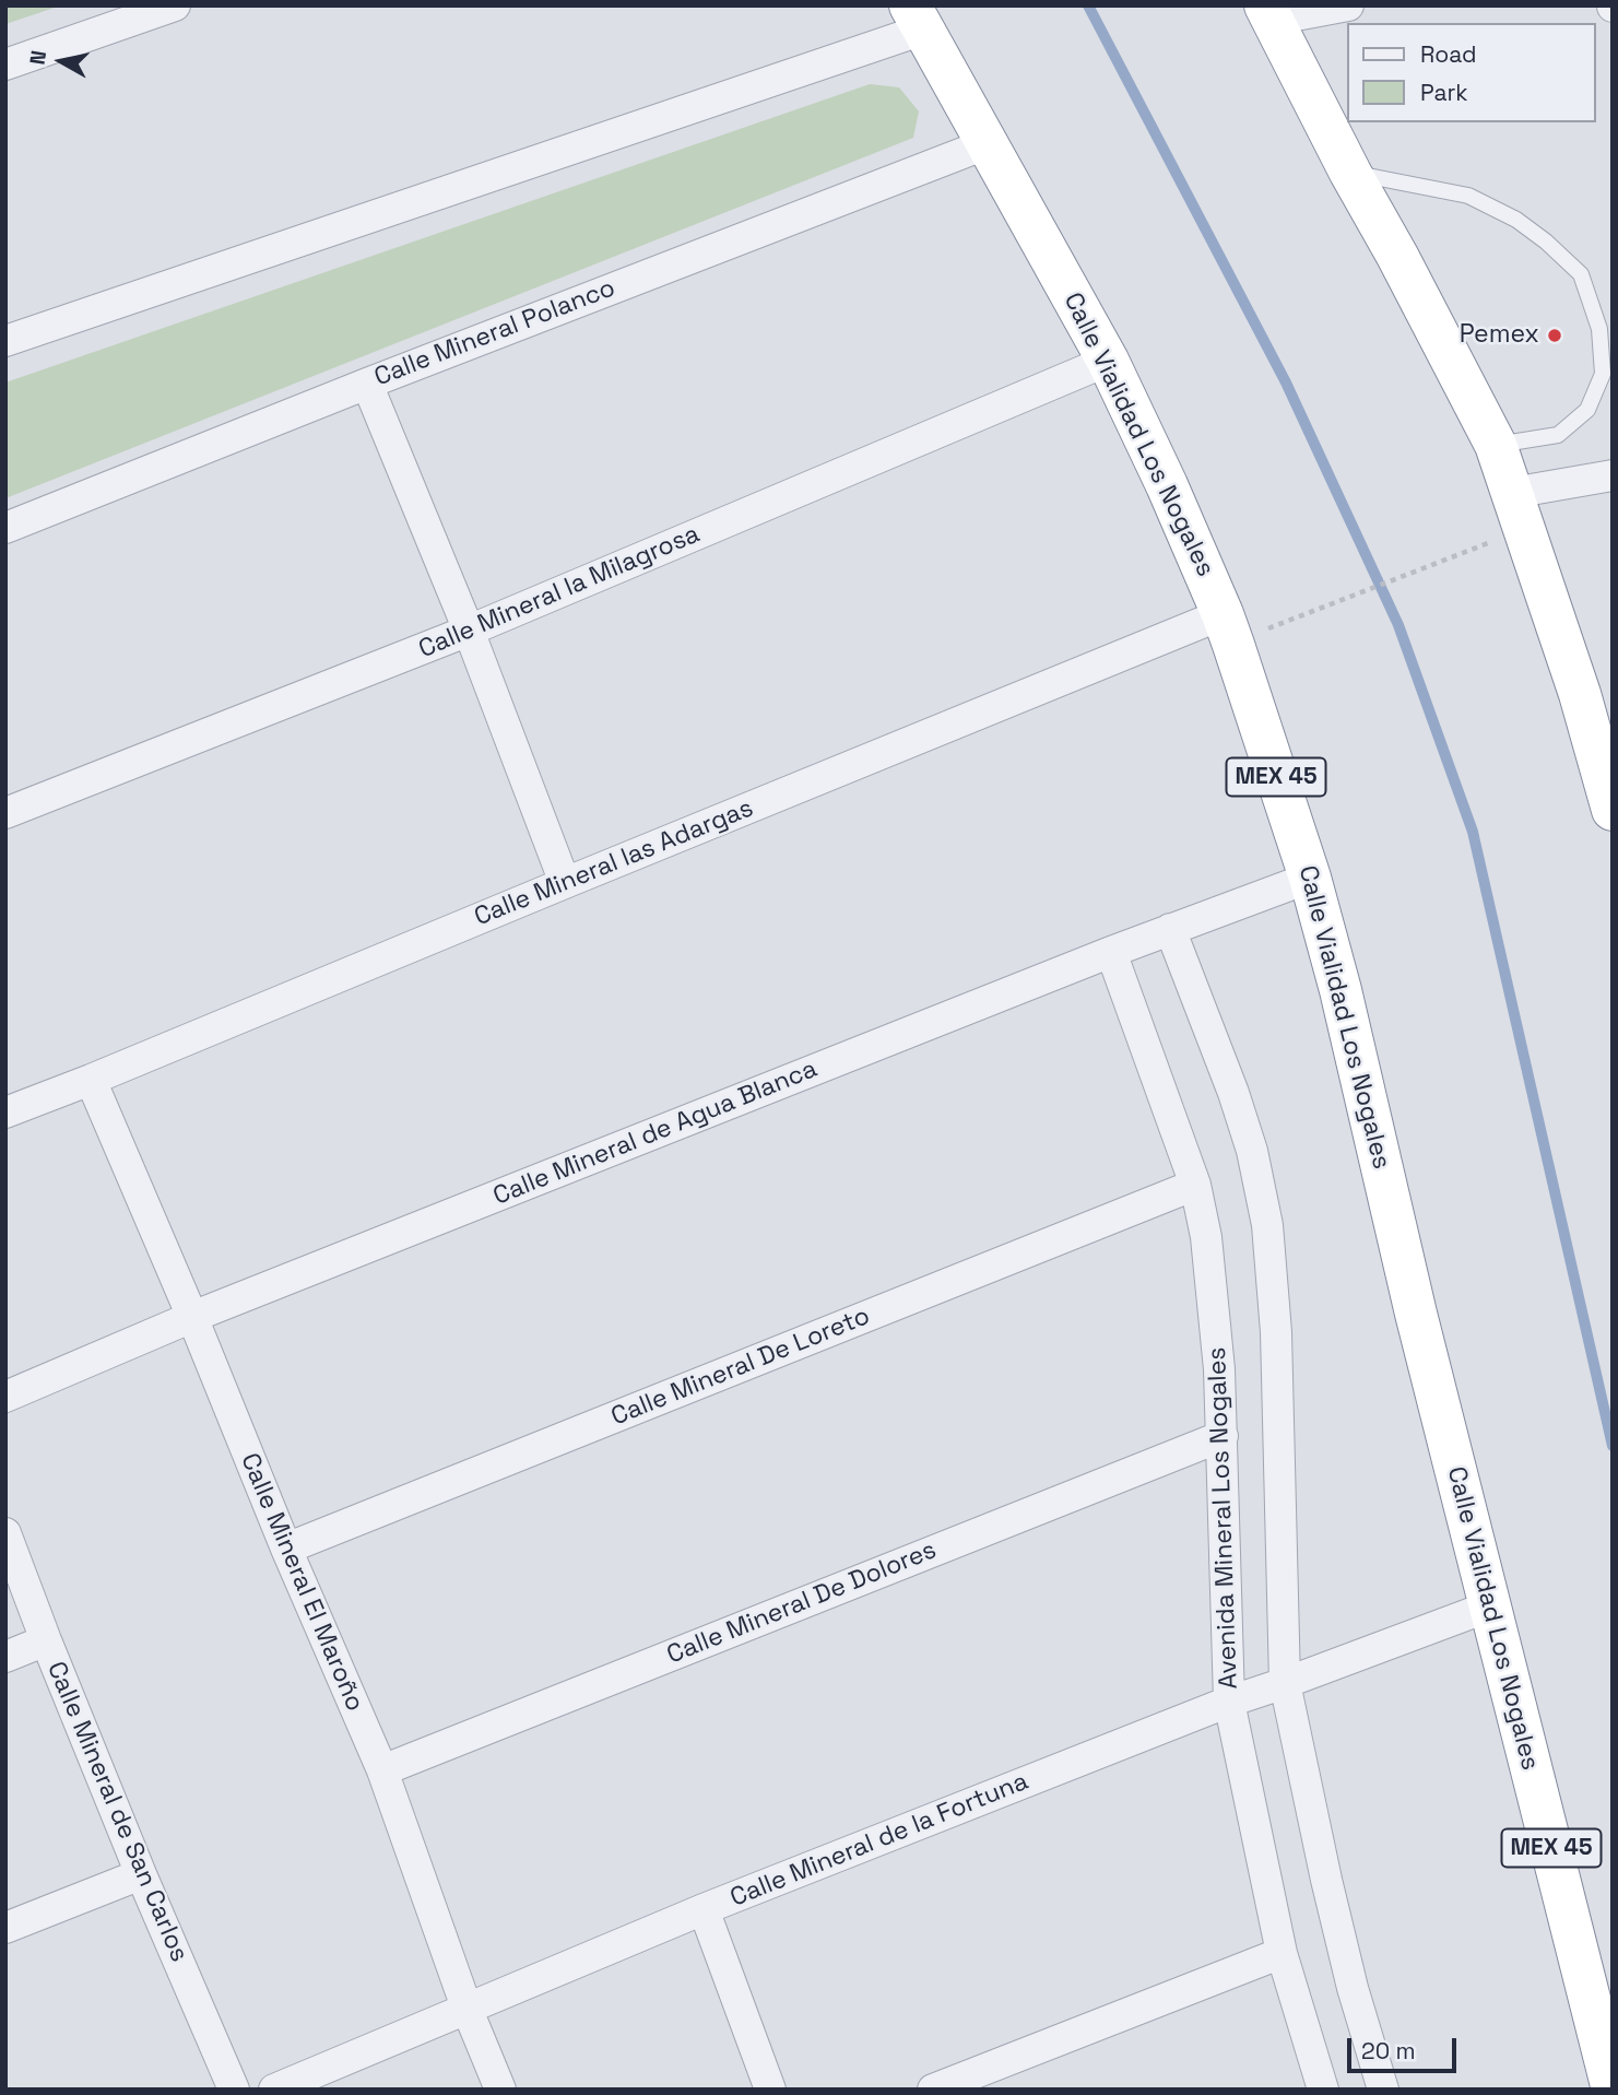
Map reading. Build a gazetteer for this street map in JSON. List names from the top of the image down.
{
  "streets": {
    "highway": ["Calle Vialidad Los Nogales", "MEX 45"],
    "street": [
      "Calle Mineral Polanco",
      "Calle Mineral la Milagrosa",
      "Calle Mineral las Adargas",
      "Calle Mineral de Agua Blanca",
      "Calle Mineral De Loreto",
      "Avenida Mineral Los Nogales",
      "Calle Mineral El Maroño",
      "Calle Mineral De Dolores",
      "Calle Mineral de San Carlos",
      "Calle Mineral de la Fortuna"
    ]
  },
  "crossings": [
    ["Calle Mineral Polanco", "Calle Vialidad Los Nogales"],
    ["Calle Vialidad Los Nogales", "Calle Mineral la Milagrosa"],
    ["Calle Vialidad Los Nogales", "Calle Mineral las Adargas"],
    ["Calle Vialidad Los Nogales", "Calle Mineral de Agua Blanca"],
    ["Calle Vialidad Los Nogales", "Calle Mineral de la Fortuna"],
    ["Calle Mineral las Adargas", "Calle Mineral El Maroño"],
    ["Calle Mineral de Agua Blanca", "Avenida Mineral Los Nogales"],
    ["Calle Mineral de Agua Blanca", "Calle Mineral El Maroño"],
    ["Calle Mineral De Loreto", "Avenida Mineral Los Nogales"],
    ["Calle Mineral De Loreto", "Calle Mineral El Maroño"],
    ["Avenida Mineral Los Nogales", "Calle Mineral De Dolores"],
    ["Avenida Mineral Los Nogales", "Calle Mineral de la Fortuna"],
    ["Calle Mineral El Maroño", "Calle Mineral De Dolores"],
    ["Calle Mineral El Maroño", "Calle Mineral de la Fortuna"]
  ],
  "places": ["Pemex"],
  "legend": ["Road", "Park"],
  "scale_bar": "20 m",
  "north": "left"
}
